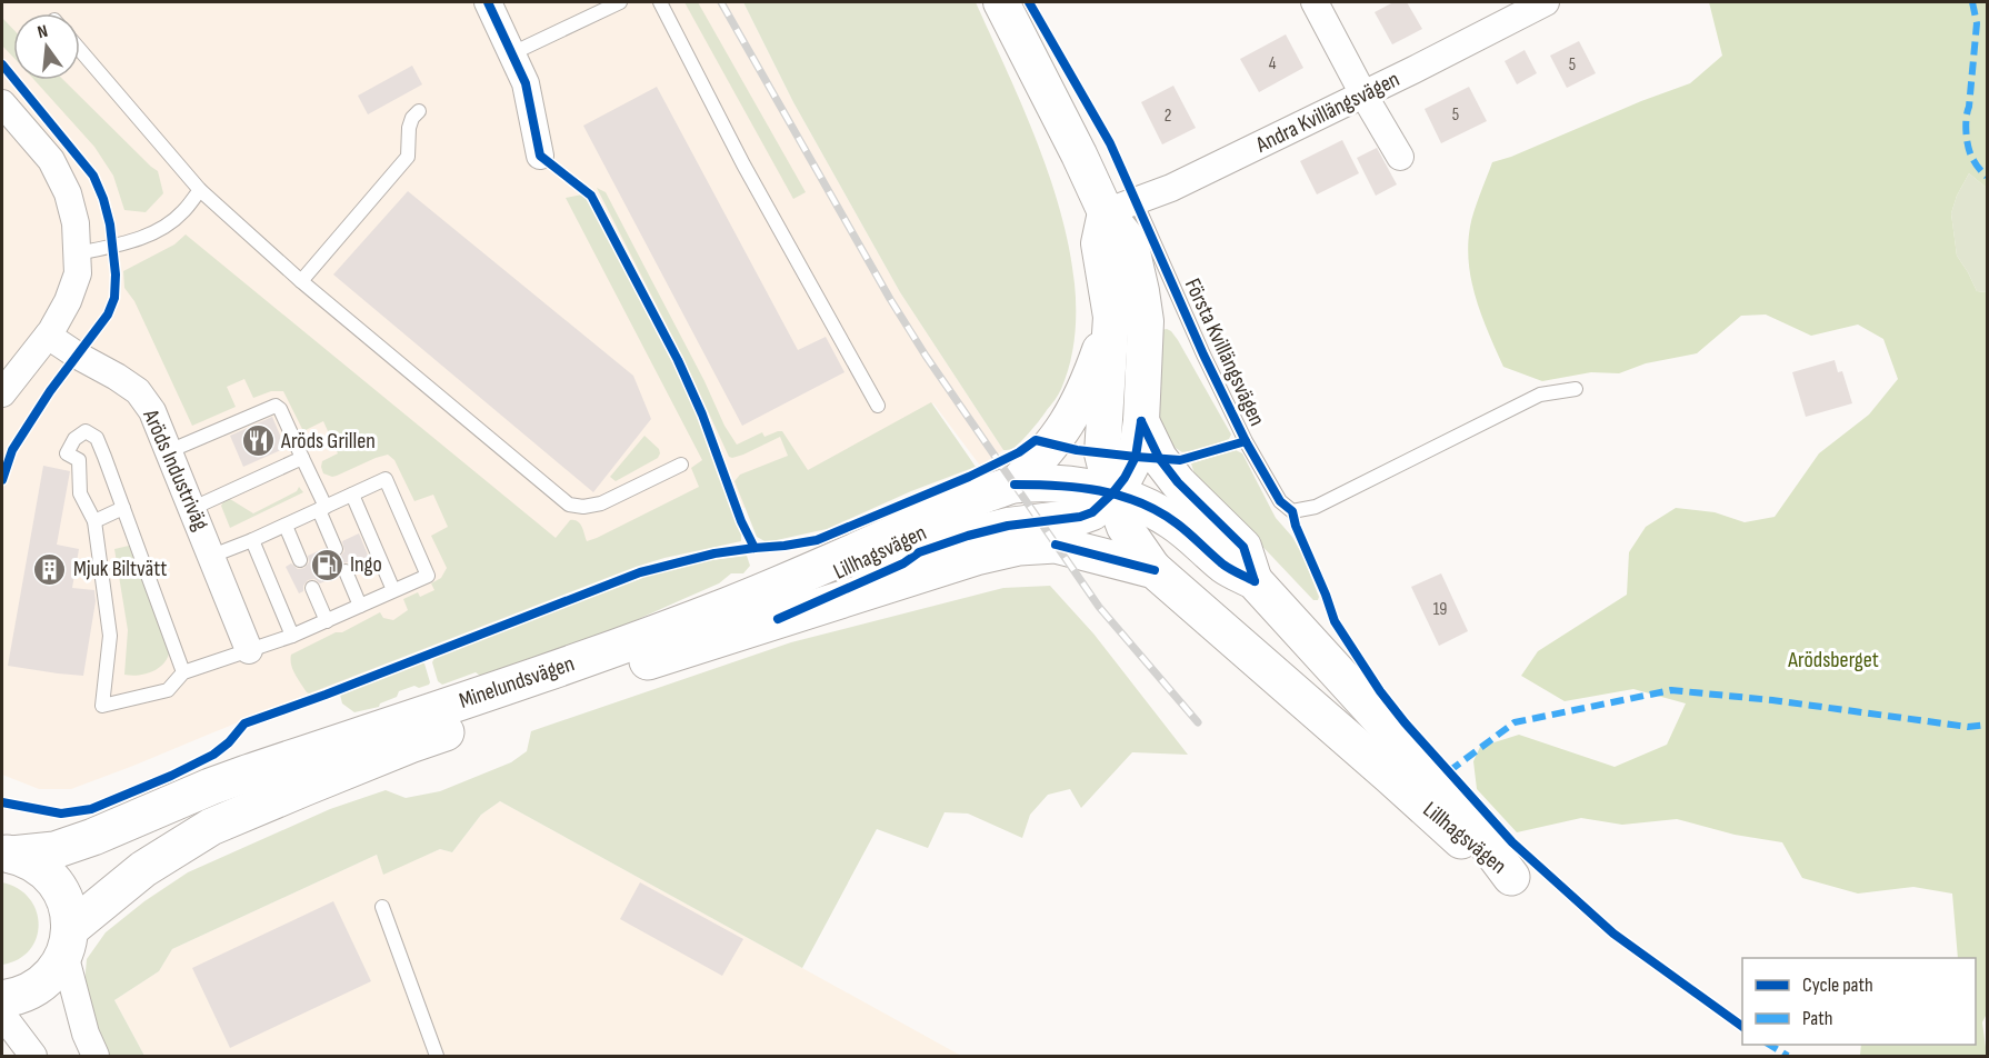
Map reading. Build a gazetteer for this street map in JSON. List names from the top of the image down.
{
  "streets": {
    "main road": ["Lillhagsvägen", "Minelundsvägen"],
    "street": ["Andra Kvillängsvägen", "Aröds Industriväg"],
    "lane": ["Första Kvillängsvägen"]
  },
  "crossings": [
    ["Andra Kvillängsvägen", "Första Kvillängsvägen"],
    ["Andra Kvillängsvägen", "Lillhagsvägen"],
    ["Första Kvillängsvägen", "Lillhagsvägen"],
    ["Lillhagsvägen", "Minelundsvägen"]
  ],
  "parks": ["Arödsberget"],
  "places": {
    "restaurant": ["Aröds Grillen"],
    "fuel station": ["Ingo"],
    "building": ["Mjuk Biltvätt"]
  },
  "house_numbers": [
    "4",
    "5",
    "5",
    "2",
    "19"
  ],
  "legend": ["Cycle path", "Path"],
  "north": "top"
}
